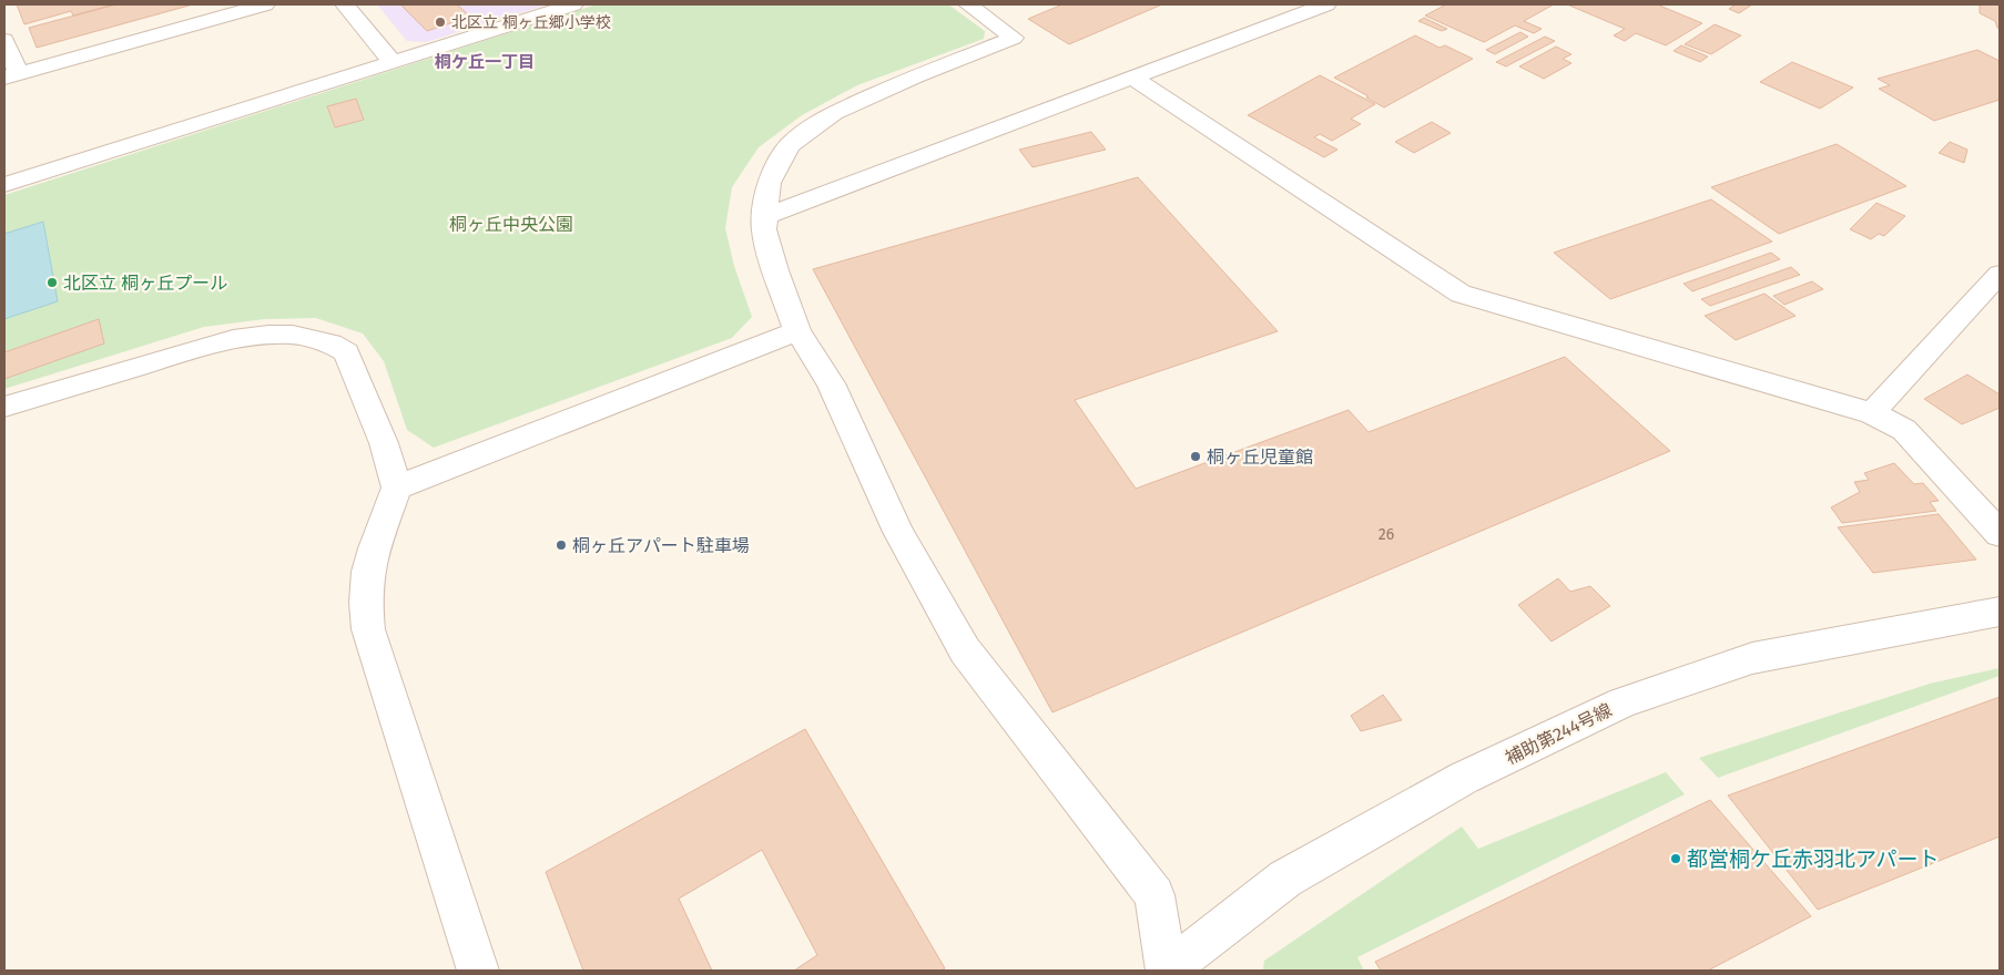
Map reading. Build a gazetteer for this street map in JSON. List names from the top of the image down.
{
  "streets": {
    "street": ["補助第244号線"]
  },
  "districts": ["桐ケ丘一丁目"],
  "parks": ["桐ヶ丘中央公園"],
  "places": [
    "北区立 桐ヶ丘郷小学校",
    "北区立 桐ヶ丘プール",
    "桐ヶ丘児童館",
    "桐ヶ丘アパート駐車場",
    "都営桐ケ丘赤羽北アパート"
  ],
  "house_numbers": ["26"]
}
